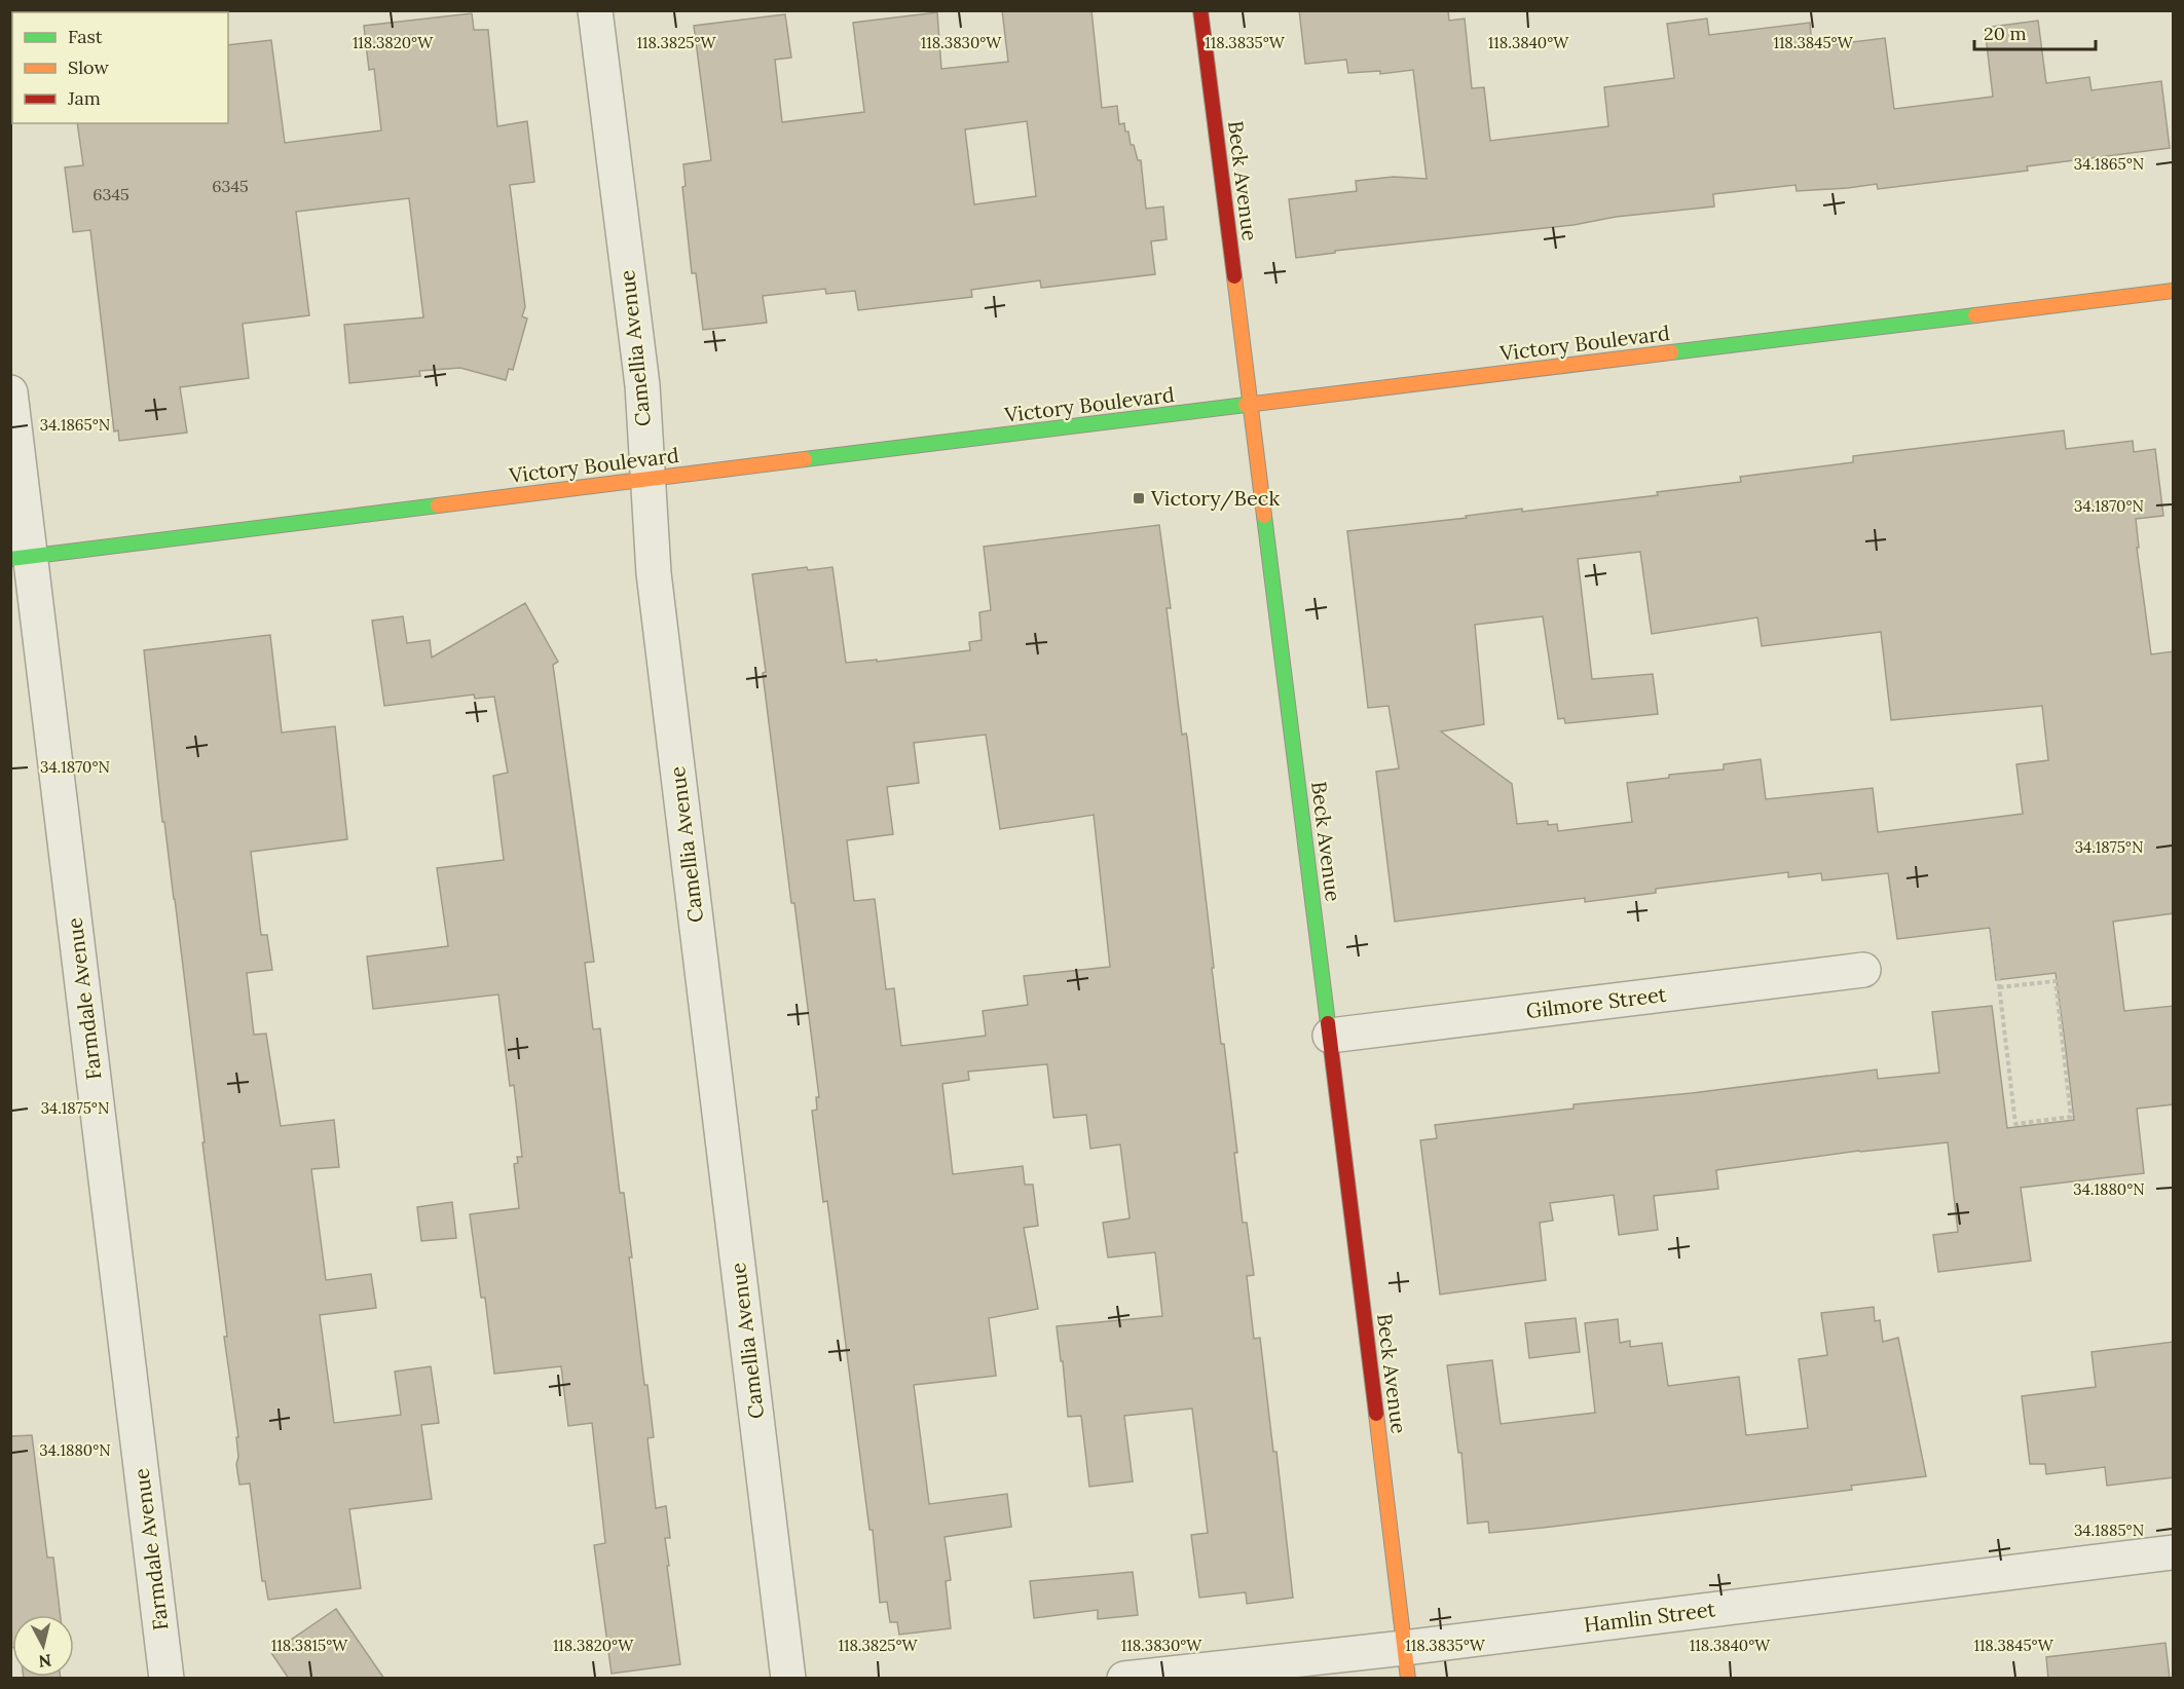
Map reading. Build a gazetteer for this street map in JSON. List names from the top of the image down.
{
  "streets": {
    "main road": ["Beck Avenue", "Victory Boulevard"],
    "street": [
      "Camellia Avenue",
      "Farmdale Avenue",
      "Gilmore Street",
      "Hamlin Street"
    ]
  },
  "crossings": [
    ["Beck Avenue", "Victory Boulevard"],
    ["Beck Avenue", "Gilmore Street"],
    ["Beck Avenue", "Hamlin Street"],
    ["Victory Boulevard", "Camellia Avenue"],
    ["Victory Boulevard", "Farmdale Avenue"]
  ],
  "places": {
    "transit": ["Victory/Beck"]
  },
  "house_numbers": ["6345", "6345"],
  "legend": ["Fast", "Slow", "Jam"],
  "scale_bar": "20 m",
  "north": "bottom",
  "coordinates": [
    "118.3820°W",
    "118.3825°W",
    "118.3830°W",
    "118.3835°W",
    "118.3840°W",
    "118.3845°W",
    "34.1865°N",
    "34.1870°N",
    "34.1875°N",
    "34.1880°N",
    "34.1885°N",
    "118.3815°W"
  ]
}
